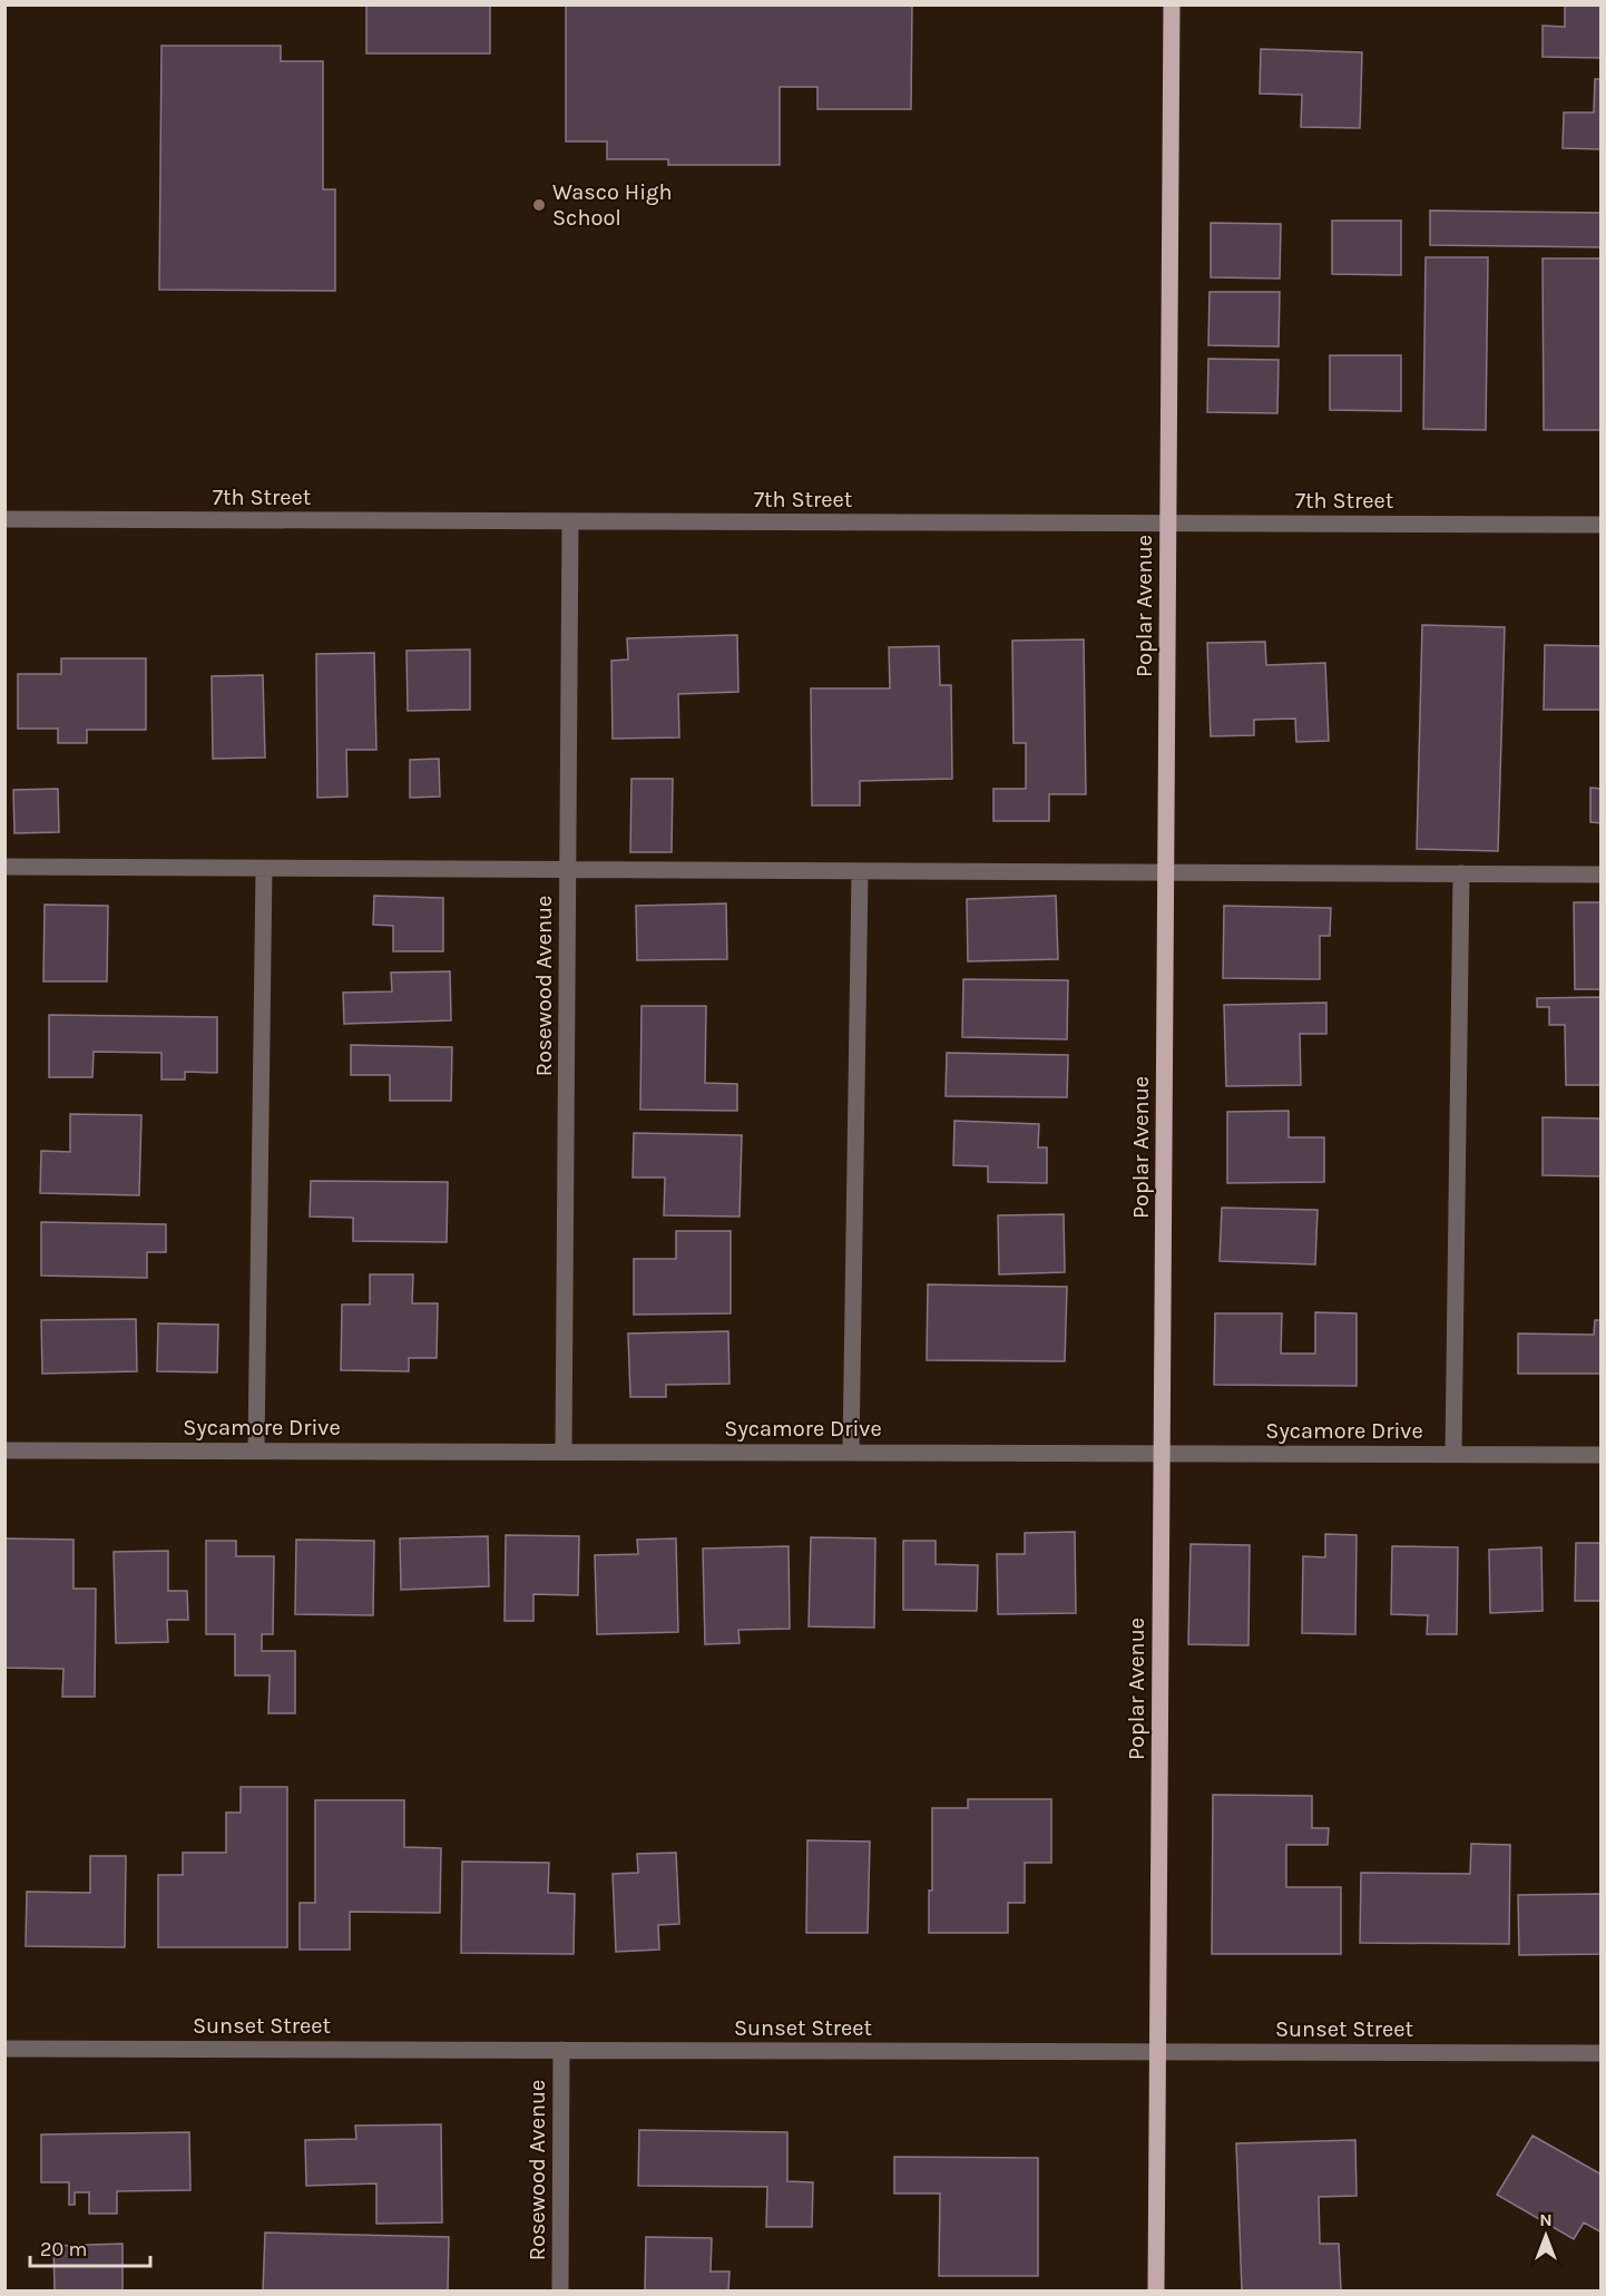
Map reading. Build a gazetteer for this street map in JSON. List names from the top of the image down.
{
  "streets": {
    "main road": ["Poplar Avenue"],
    "street": [
      "7th Street",
      "Rosewood Avenue",
      "Sycamore Drive",
      "Sunset Street"
    ]
  },
  "crossings": [
    ["7th Street", "Poplar Avenue"],
    ["7th Street", "Rosewood Avenue"],
    ["Poplar Avenue", "Sycamore Drive"],
    ["Poplar Avenue", "Sunset Street"],
    ["Rosewood Avenue", "Sycamore Drive"],
    ["Rosewood Avenue", "Sunset Street"]
  ],
  "places": ["Wasco High School"],
  "scale_bar": "20 m",
  "north": "top"
}
